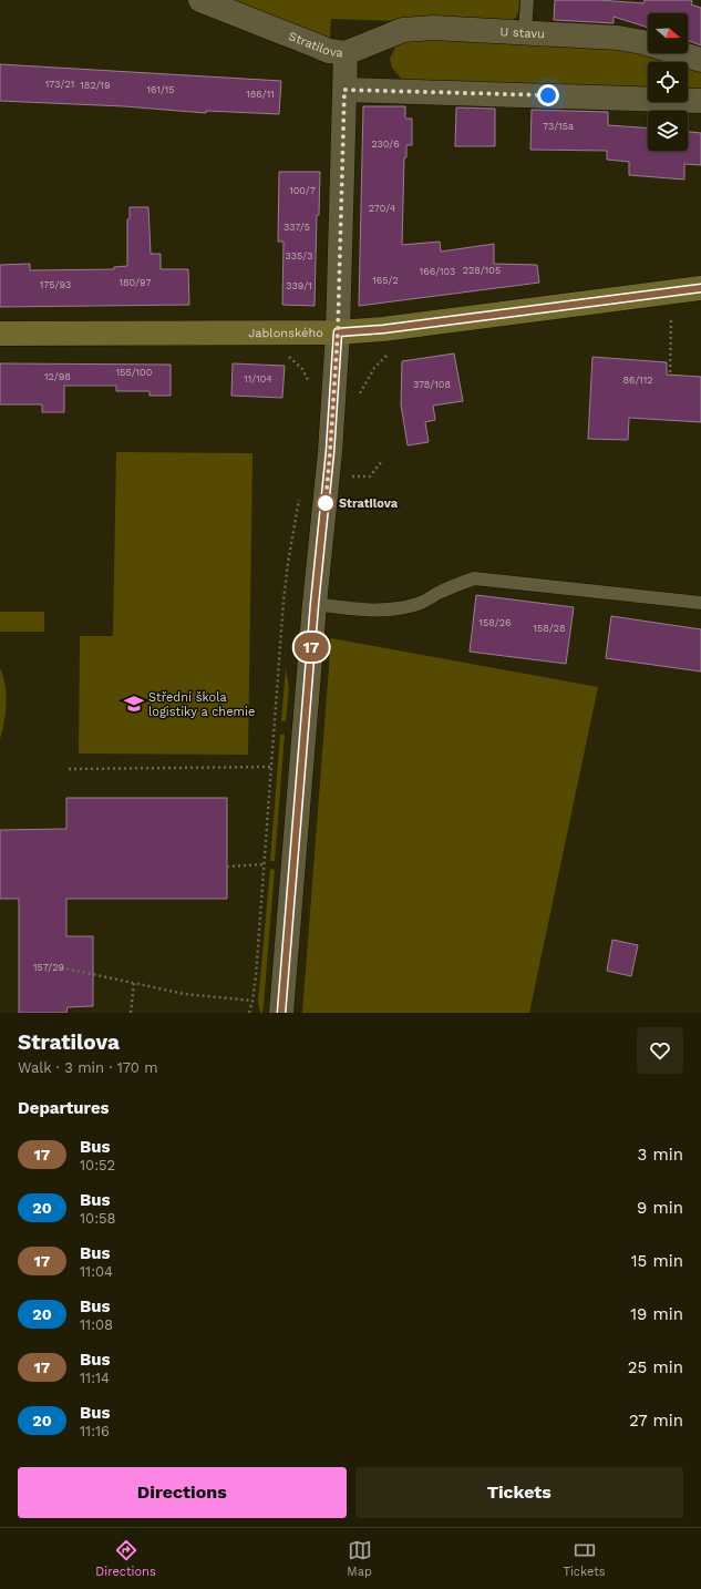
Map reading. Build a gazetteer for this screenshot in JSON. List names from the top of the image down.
{
  "streets": {
    "street": ["U stavu", "Stratilova", "Jablonského"]
  },
  "crossings": [
    ["U stavu", "Stratilova"],
    ["Stratilova", "Jablonského"]
  ],
  "places": {
    "other": ["Stratilova"],
    "school or university": ["Střední škola logistiky a chemie"]
  },
  "lines": ["bus line 17"],
  "house_numbers": [
    "173/21",
    "182/19",
    "161/15",
    "186/11",
    "73/15a",
    "230/6",
    "100/7",
    "270/4",
    "337/5",
    "335/3",
    "228/105",
    "166/103",
    "165/2",
    "180/97",
    "175/93",
    "339/1",
    "155/100",
    "12/98",
    "11/104",
    "86/112",
    "378/108",
    "158/26",
    "158/28",
    "157/29"
  ],
  "north": "right",
  "page": {
    "on_map": "17",
    "heading": [
      ["Stratilova", "Walk · 3 min · 170 m"],
      "Departures"
    ],
    "list": [
      {
        "mark": "17",
        "name": "Bus",
        "note": "10:52",
        "value": "3 min"
      },
      {
        "mark": "20",
        "name": "Bus",
        "note": "10:58",
        "value": "9 min"
      },
      {
        "mark": "17",
        "name": "Bus",
        "note": "11:04",
        "value": "15 min"
      },
      {
        "mark": "20",
        "name": "Bus",
        "note": "11:08",
        "value": "19 min"
      },
      {
        "mark": "17",
        "name": "Bus",
        "note": "11:14",
        "value": "25 min"
      },
      {
        "mark": "20",
        "name": "Bus",
        "note": "11:16",
        "value": "27 min"
      }
    ],
    "buttons": ["Directions", "Tickets"],
    "tabs": ["Directions", "Map", "Tickets"]
  }
}
